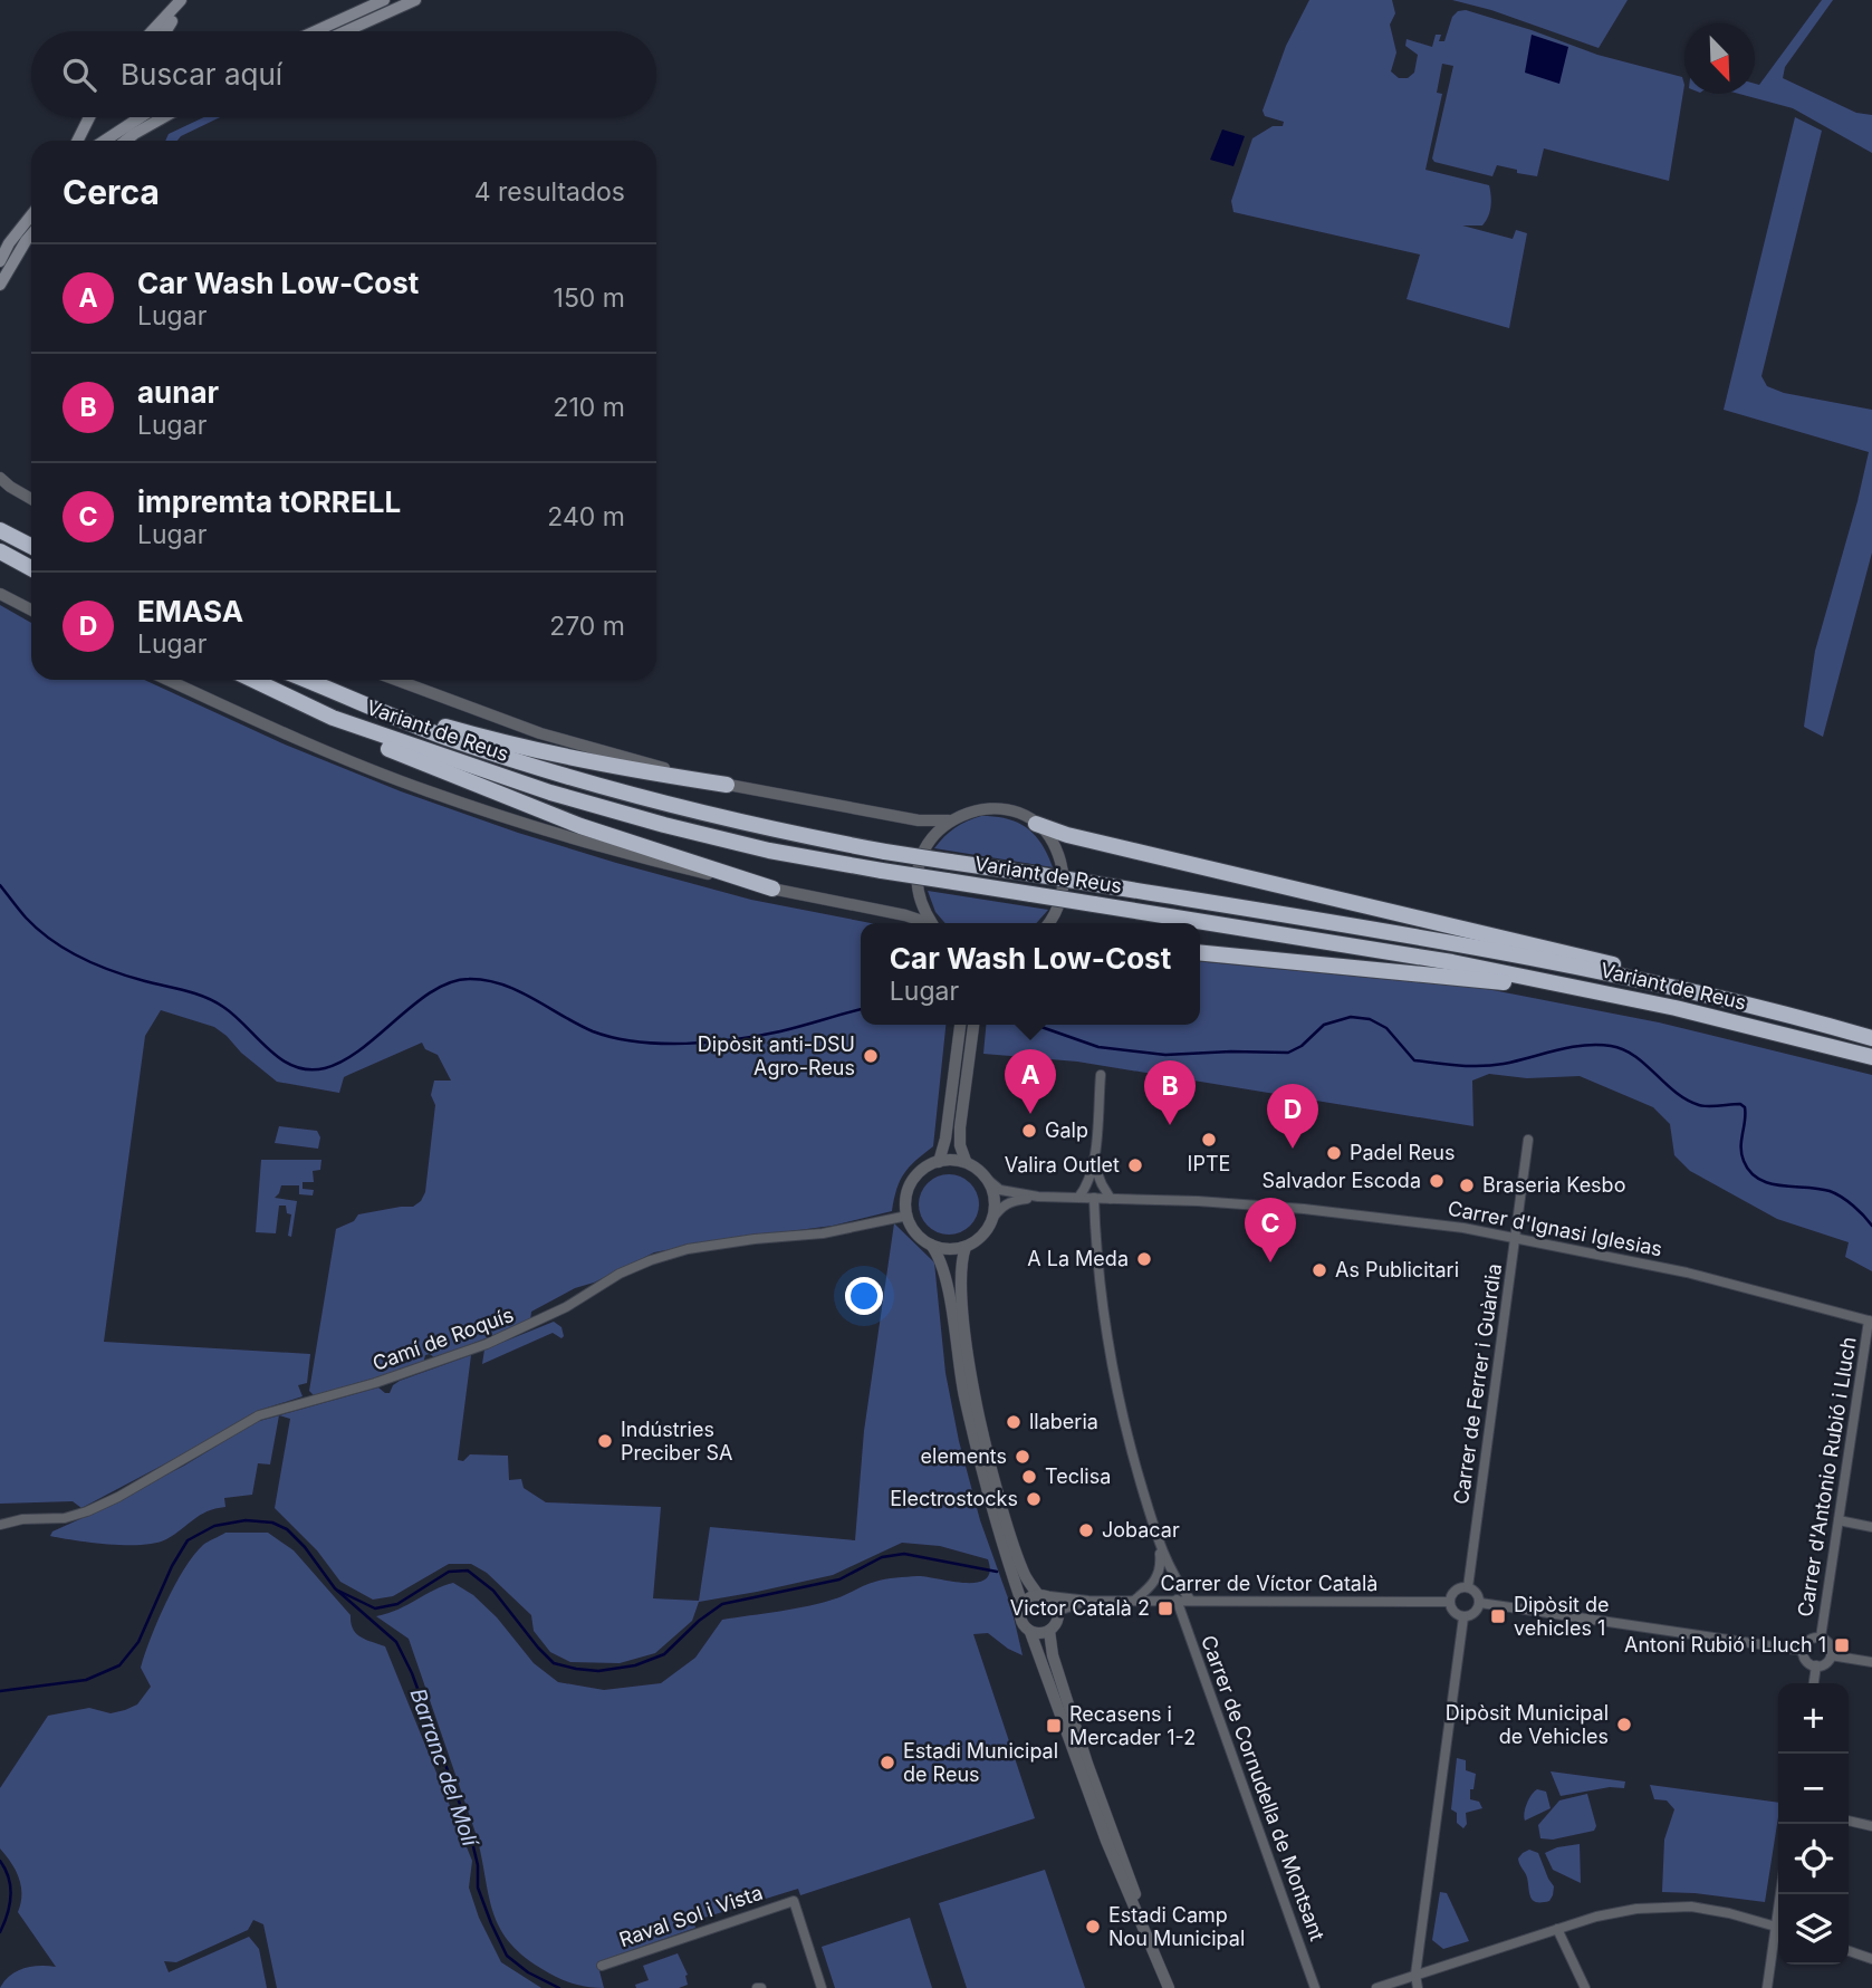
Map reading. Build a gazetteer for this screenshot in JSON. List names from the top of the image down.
{
  "streets": {
    "highway": ["Variant de Reus"],
    "street": [
      "Carrer d'Ignasi Iglesias",
      "Camí de Roquís",
      "Carrer de Ferrer i Guàrdia",
      "Carrer d'Antonio Rubió i Lluch",
      "Carrer de Víctor Català",
      "Carrer de Cornudella de Montsant",
      "Raval Sol i Vista"
    ]
  },
  "crossings": [
    ["Carrer d'Ignasi Iglesias", "Camí de Roquís"],
    ["Carrer d'Ignasi Iglesias", "Carrer de Ferrer i Guàrdia"],
    ["Carrer d'Ignasi Iglesias", "Carrer d'Antonio Rubió i Lluch"],
    ["Carrer de Ferrer i Guàrdia", "Carrer de Víctor Català"],
    ["Carrer de Víctor Català", "Carrer de Cornudella de Montsant"]
  ],
  "water": ["Barranc del Molí"],
  "places": {
    "other": [
      "Dipòsit anti-DSU Agro-Reus",
      "Galp",
      "IPTE",
      "Padel Reus",
      "Valira Outlet",
      "Salvador Escoda",
      "Braseria Kesbo",
      "A La Meda",
      "As Publicitari",
      "llaberia",
      "Indústries Preciber SA",
      "elements",
      "Teclisa",
      "Electrostocks",
      "Jobacar",
      "Dipòsit Municipal de Vehicles",
      "Estadi Municipal de Reus",
      "Estadi Camp Nou Municipal"
    ],
    "transit": [
      "Victor Català 2",
      "Dipòsit de vehicles 1",
      "Antoni Rubió i Lluch 1",
      "Recasens i Mercader 1-2"
    ]
  },
  "north": "bottom right",
  "page": {
    "search": "Buscar aquí",
    "heading": ["Cerca", "4 resultados"],
    "list": [
      {
        "mark": "A",
        "name": "Car Wash Low-Cost",
        "note": "Lugar",
        "value": "150 m"
      },
      {
        "mark": "B",
        "name": "aunar",
        "note": "Lugar",
        "value": "210 m"
      },
      {
        "mark": "C",
        "name": "impremta tORRELL",
        "note": "Lugar",
        "value": "240 m"
      },
      {
        "mark": "D",
        "name": "EMASA",
        "note": "Lugar",
        "value": "270 m"
      }
    ],
    "popup": ["Car Wash Low-Cost", "Lugar"],
    "pins": [
      "A",
      "B",
      "D",
      "C"
    ],
    "map_buttons": ["+", "−"]
  }
}
